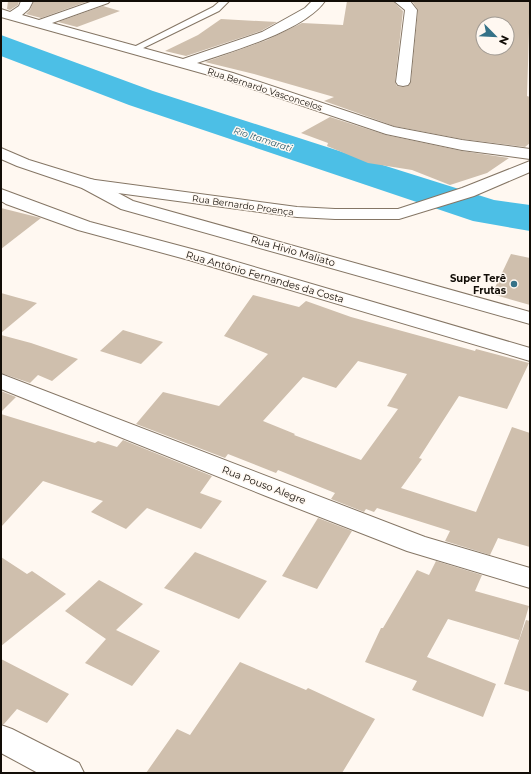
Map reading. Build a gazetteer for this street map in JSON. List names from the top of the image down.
{
  "streets": {
    "street": [
      "Rua Bernardo Vasconcelos",
      "Rua Bernardo Proença",
      "Rua Hivio Maliato",
      "Rua Antônio Fernandes da Costa",
      "Rua Pouso Alegre"
    ]
  },
  "crossings": [
    ["Rua Bernardo Proença", "Rua Hivio Maliato"]
  ],
  "water": ["Rio Itamarati"],
  "places": ["Super Terê Frutas"],
  "north": "bottom right"
}
